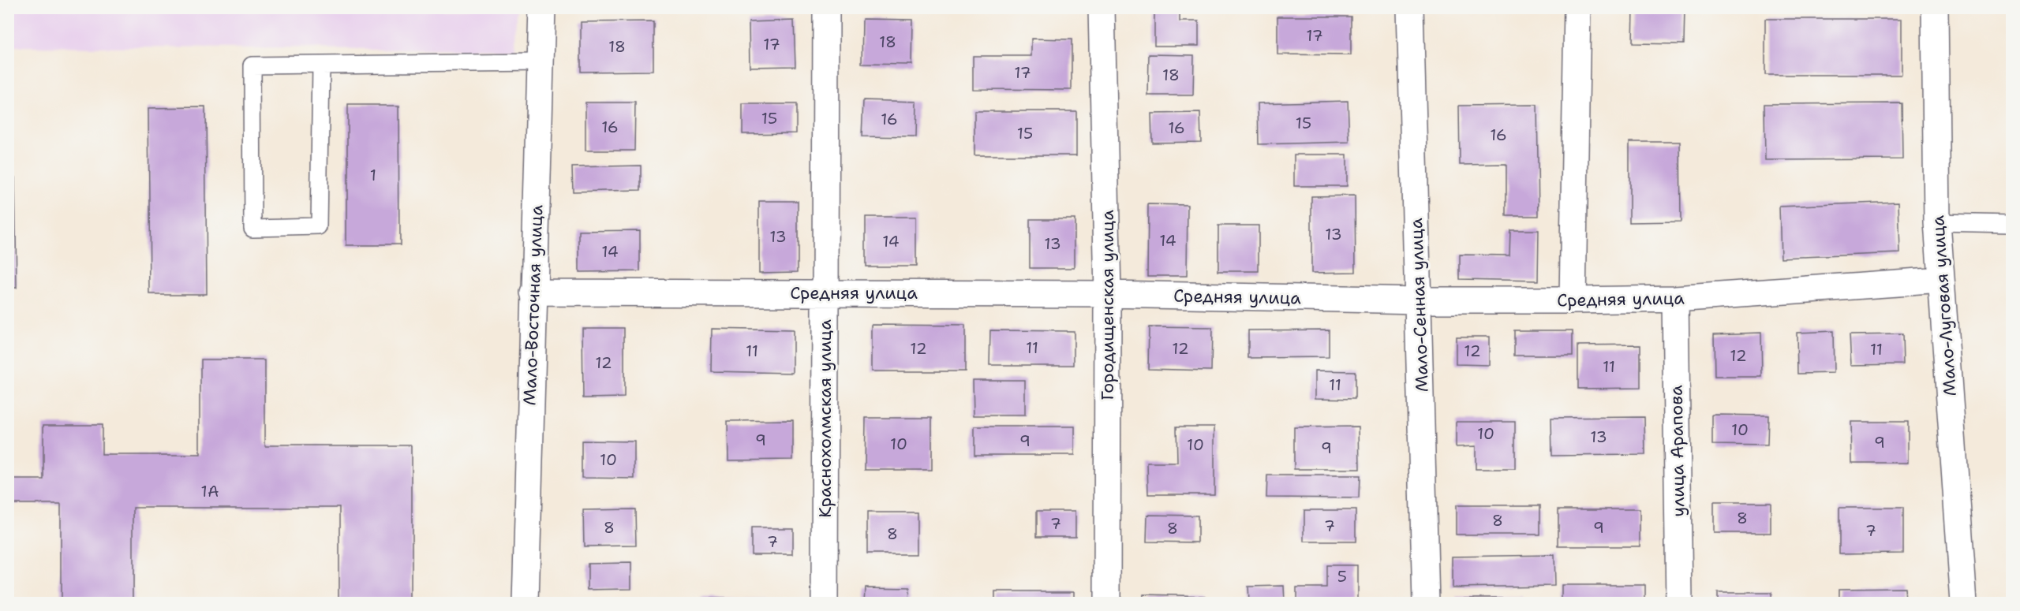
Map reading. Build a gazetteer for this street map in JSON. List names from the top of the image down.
{
  "streets": {
    "street": [
      "Средняя улица",
      "Мало-Восточная улица",
      "Городищенская улица",
      "Мало-Сенная улица",
      "Мало-Луговая улица",
      "Краснохолмская улица",
      "улица Арапова"
    ]
  },
  "crossings": [
    ["Средняя улица", "Мало-Восточная улица"],
    ["Средняя улица", "Городищенская улица"],
    ["Средняя улица", "Мало-Сенная улица"],
    ["Средняя улица", "Мало-Луговая улица"],
    ["Средняя улица", "Краснохолмская улица"],
    ["Средняя улица", "улица Арапова"]
  ],
  "house_numbers": [
    "17",
    "18",
    "17",
    "18",
    "17",
    "18",
    "15",
    "16",
    "15",
    "16",
    "16",
    "15",
    "16",
    "1",
    "13",
    "13",
    "14",
    "14",
    "13",
    "14",
    "11",
    "12",
    "12",
    "11",
    "11",
    "12",
    "12",
    "12",
    "11",
    "11",
    "10",
    "10",
    "13",
    "9",
    "9",
    "9",
    "10",
    "10",
    "9",
    "10",
    "1А",
    "8",
    "8",
    "7",
    "7",
    "8",
    "9",
    "8",
    "7",
    "8",
    "7",
    "5"
  ]
}
